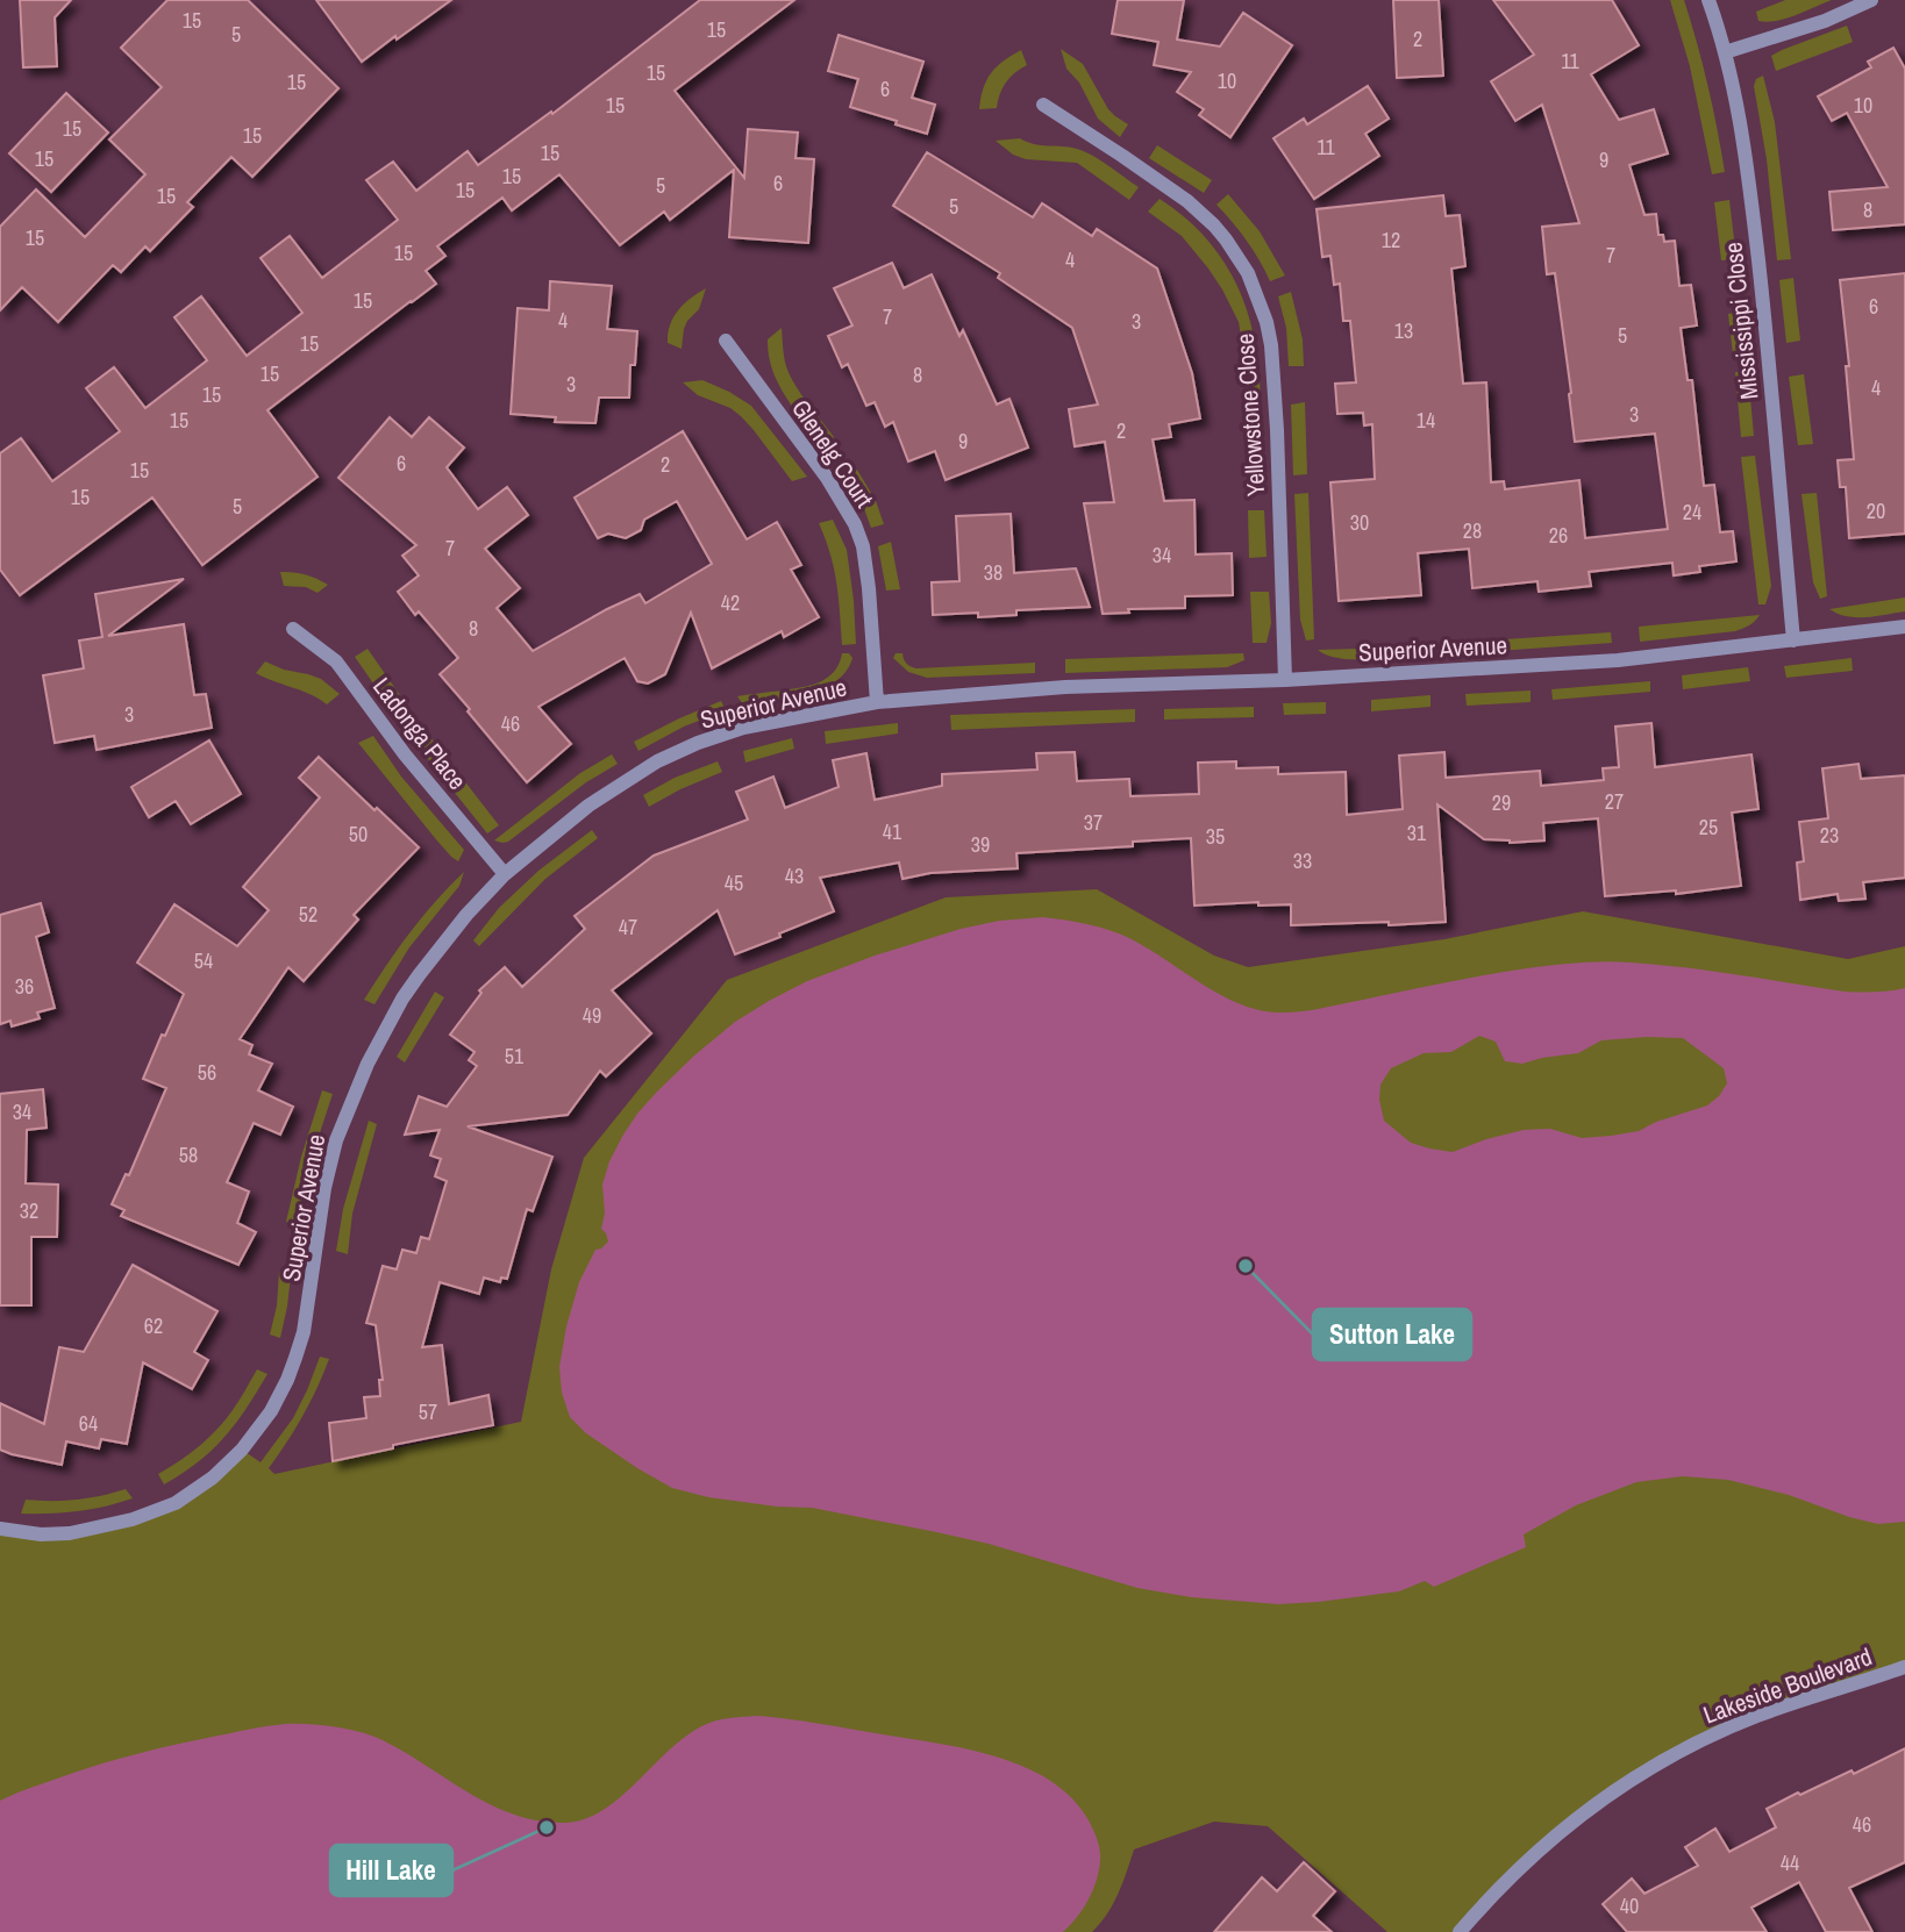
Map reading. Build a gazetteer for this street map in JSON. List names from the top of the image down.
{
  "streets": {
    "street": [
      "Mississippi Close",
      "Yellowstone Close",
      "Glenelg Court",
      "Superior Avenue",
      "Ladonga Place",
      "Lakeside Boulevard"
    ]
  },
  "crossings": [
    ["Mississippi Close", "Superior Avenue"],
    ["Yellowstone Close", "Superior Avenue"],
    ["Glenelg Court", "Superior Avenue"],
    ["Superior Avenue", "Ladonga Place"]
  ],
  "places": ["Sutton Lake", "Hill Lake"],
  "house_numbers": [
    "15",
    "15",
    "5",
    "2",
    "11",
    "15",
    "10",
    "15",
    "6",
    "15",
    "10",
    "15",
    "15",
    "11",
    "15",
    "15",
    "9",
    "15",
    "6",
    "5",
    "15",
    "15",
    "5",
    "8",
    "15",
    "12",
    "15",
    "7",
    "4",
    "15",
    "6",
    "7",
    "4",
    "3",
    "13",
    "5",
    "15",
    "15",
    "8",
    "3",
    "4",
    "15",
    "3",
    "15",
    "14",
    "2",
    "9",
    "6",
    "2",
    "15",
    "15",
    "5",
    "20",
    "24",
    "30",
    "28",
    "26",
    "7",
    "34",
    "38",
    "42",
    "8",
    "3",
    "46",
    "27",
    "29",
    "37",
    "25",
    "41",
    "31",
    "50",
    "23",
    "35",
    "39",
    "33",
    "43",
    "45",
    "52",
    "47",
    "54",
    "36",
    "49",
    "51",
    "56",
    "34",
    "58",
    "32",
    "62",
    "57",
    "64",
    "46",
    "44",
    "40"
  ]
}
